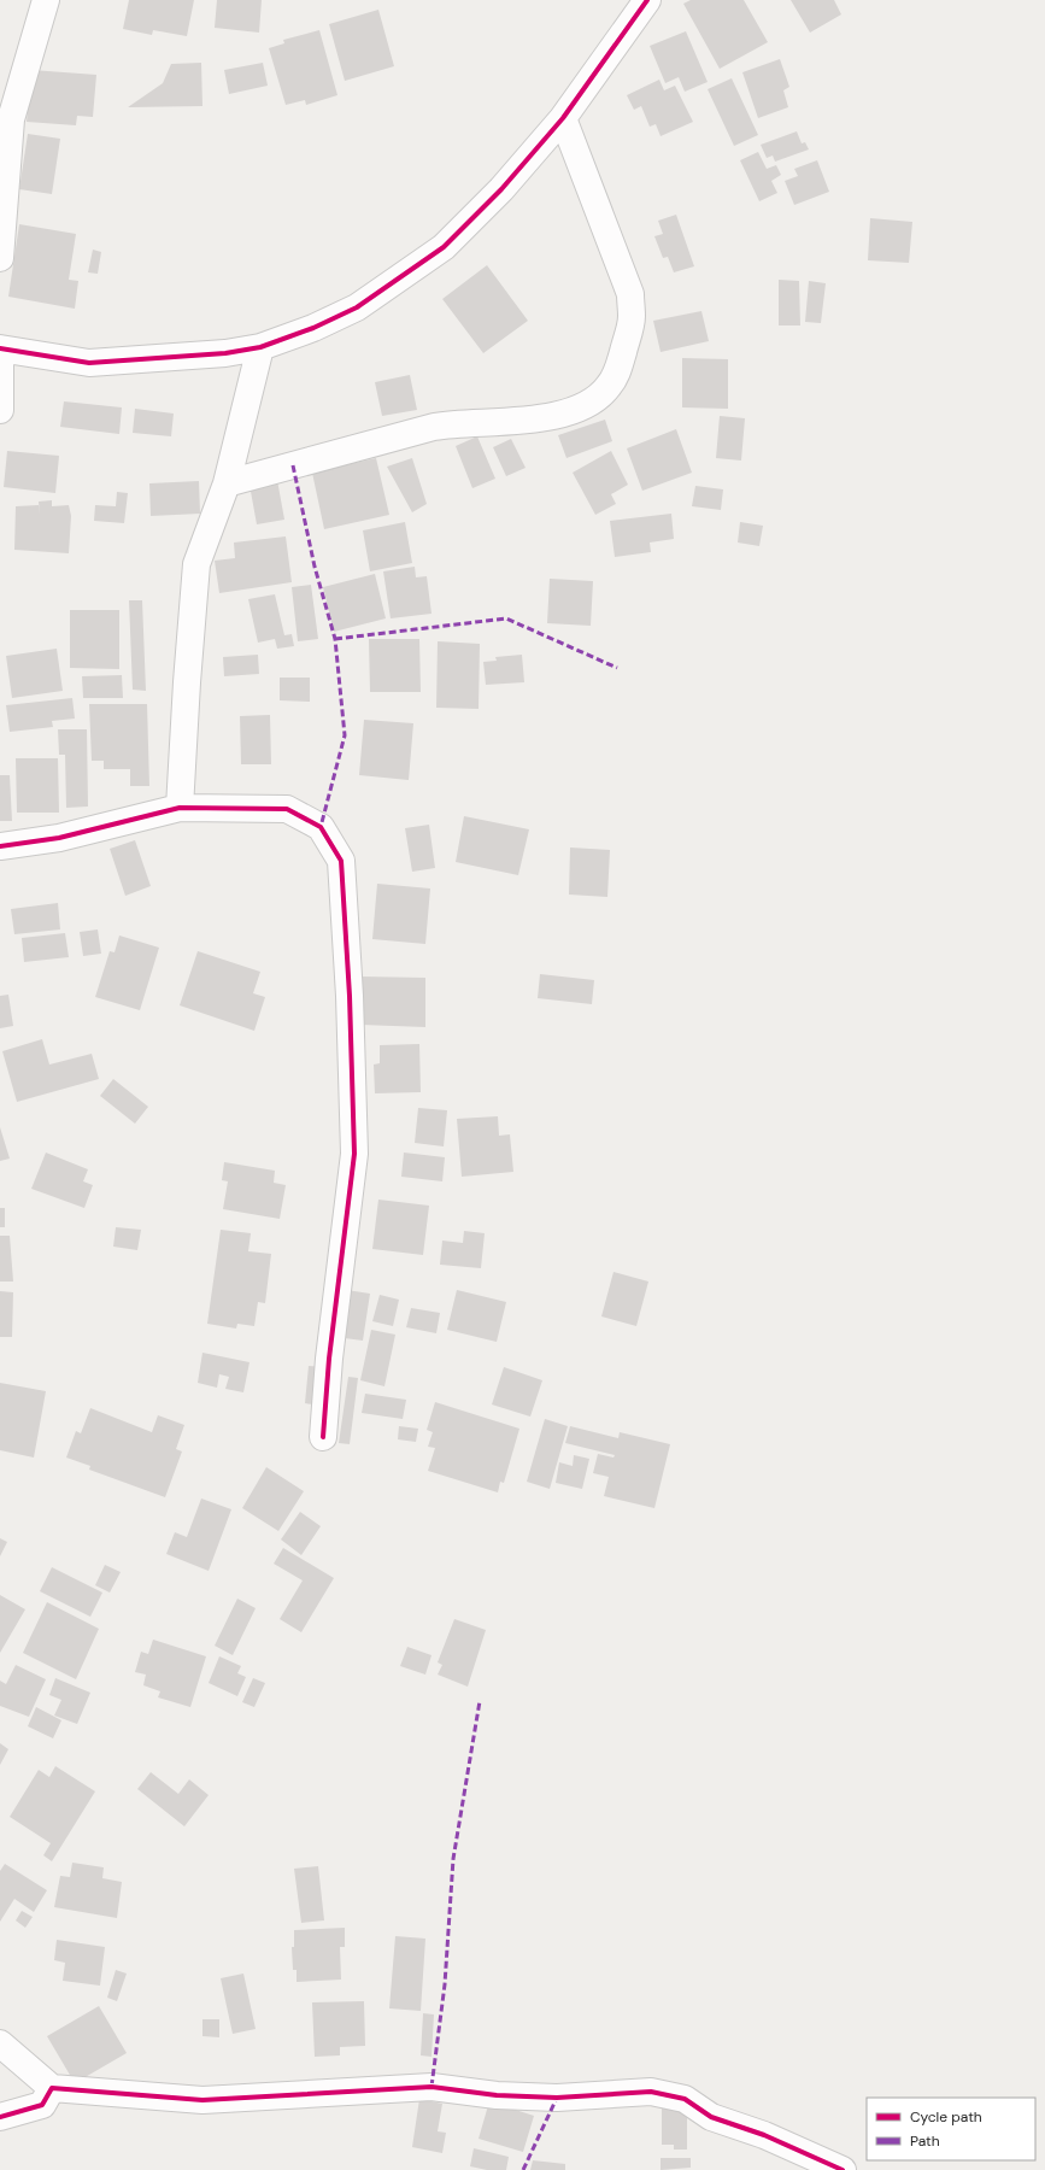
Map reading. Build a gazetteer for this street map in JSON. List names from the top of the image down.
{
  "legend": ["Cycle path", "Path"]
}
